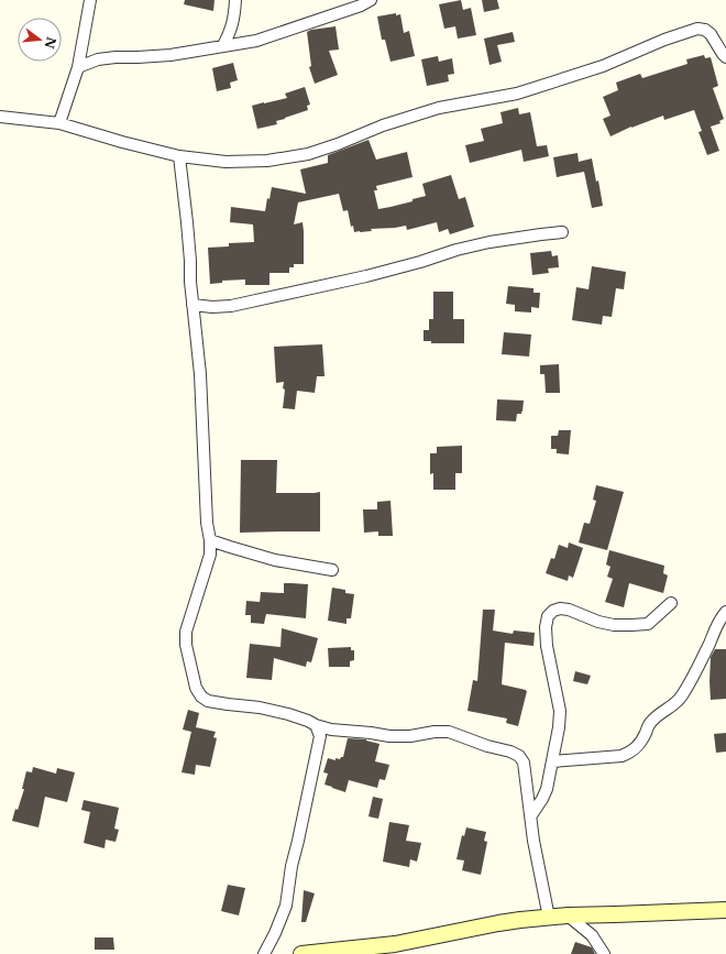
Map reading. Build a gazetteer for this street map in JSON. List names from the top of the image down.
{
  "north": "right"
}
